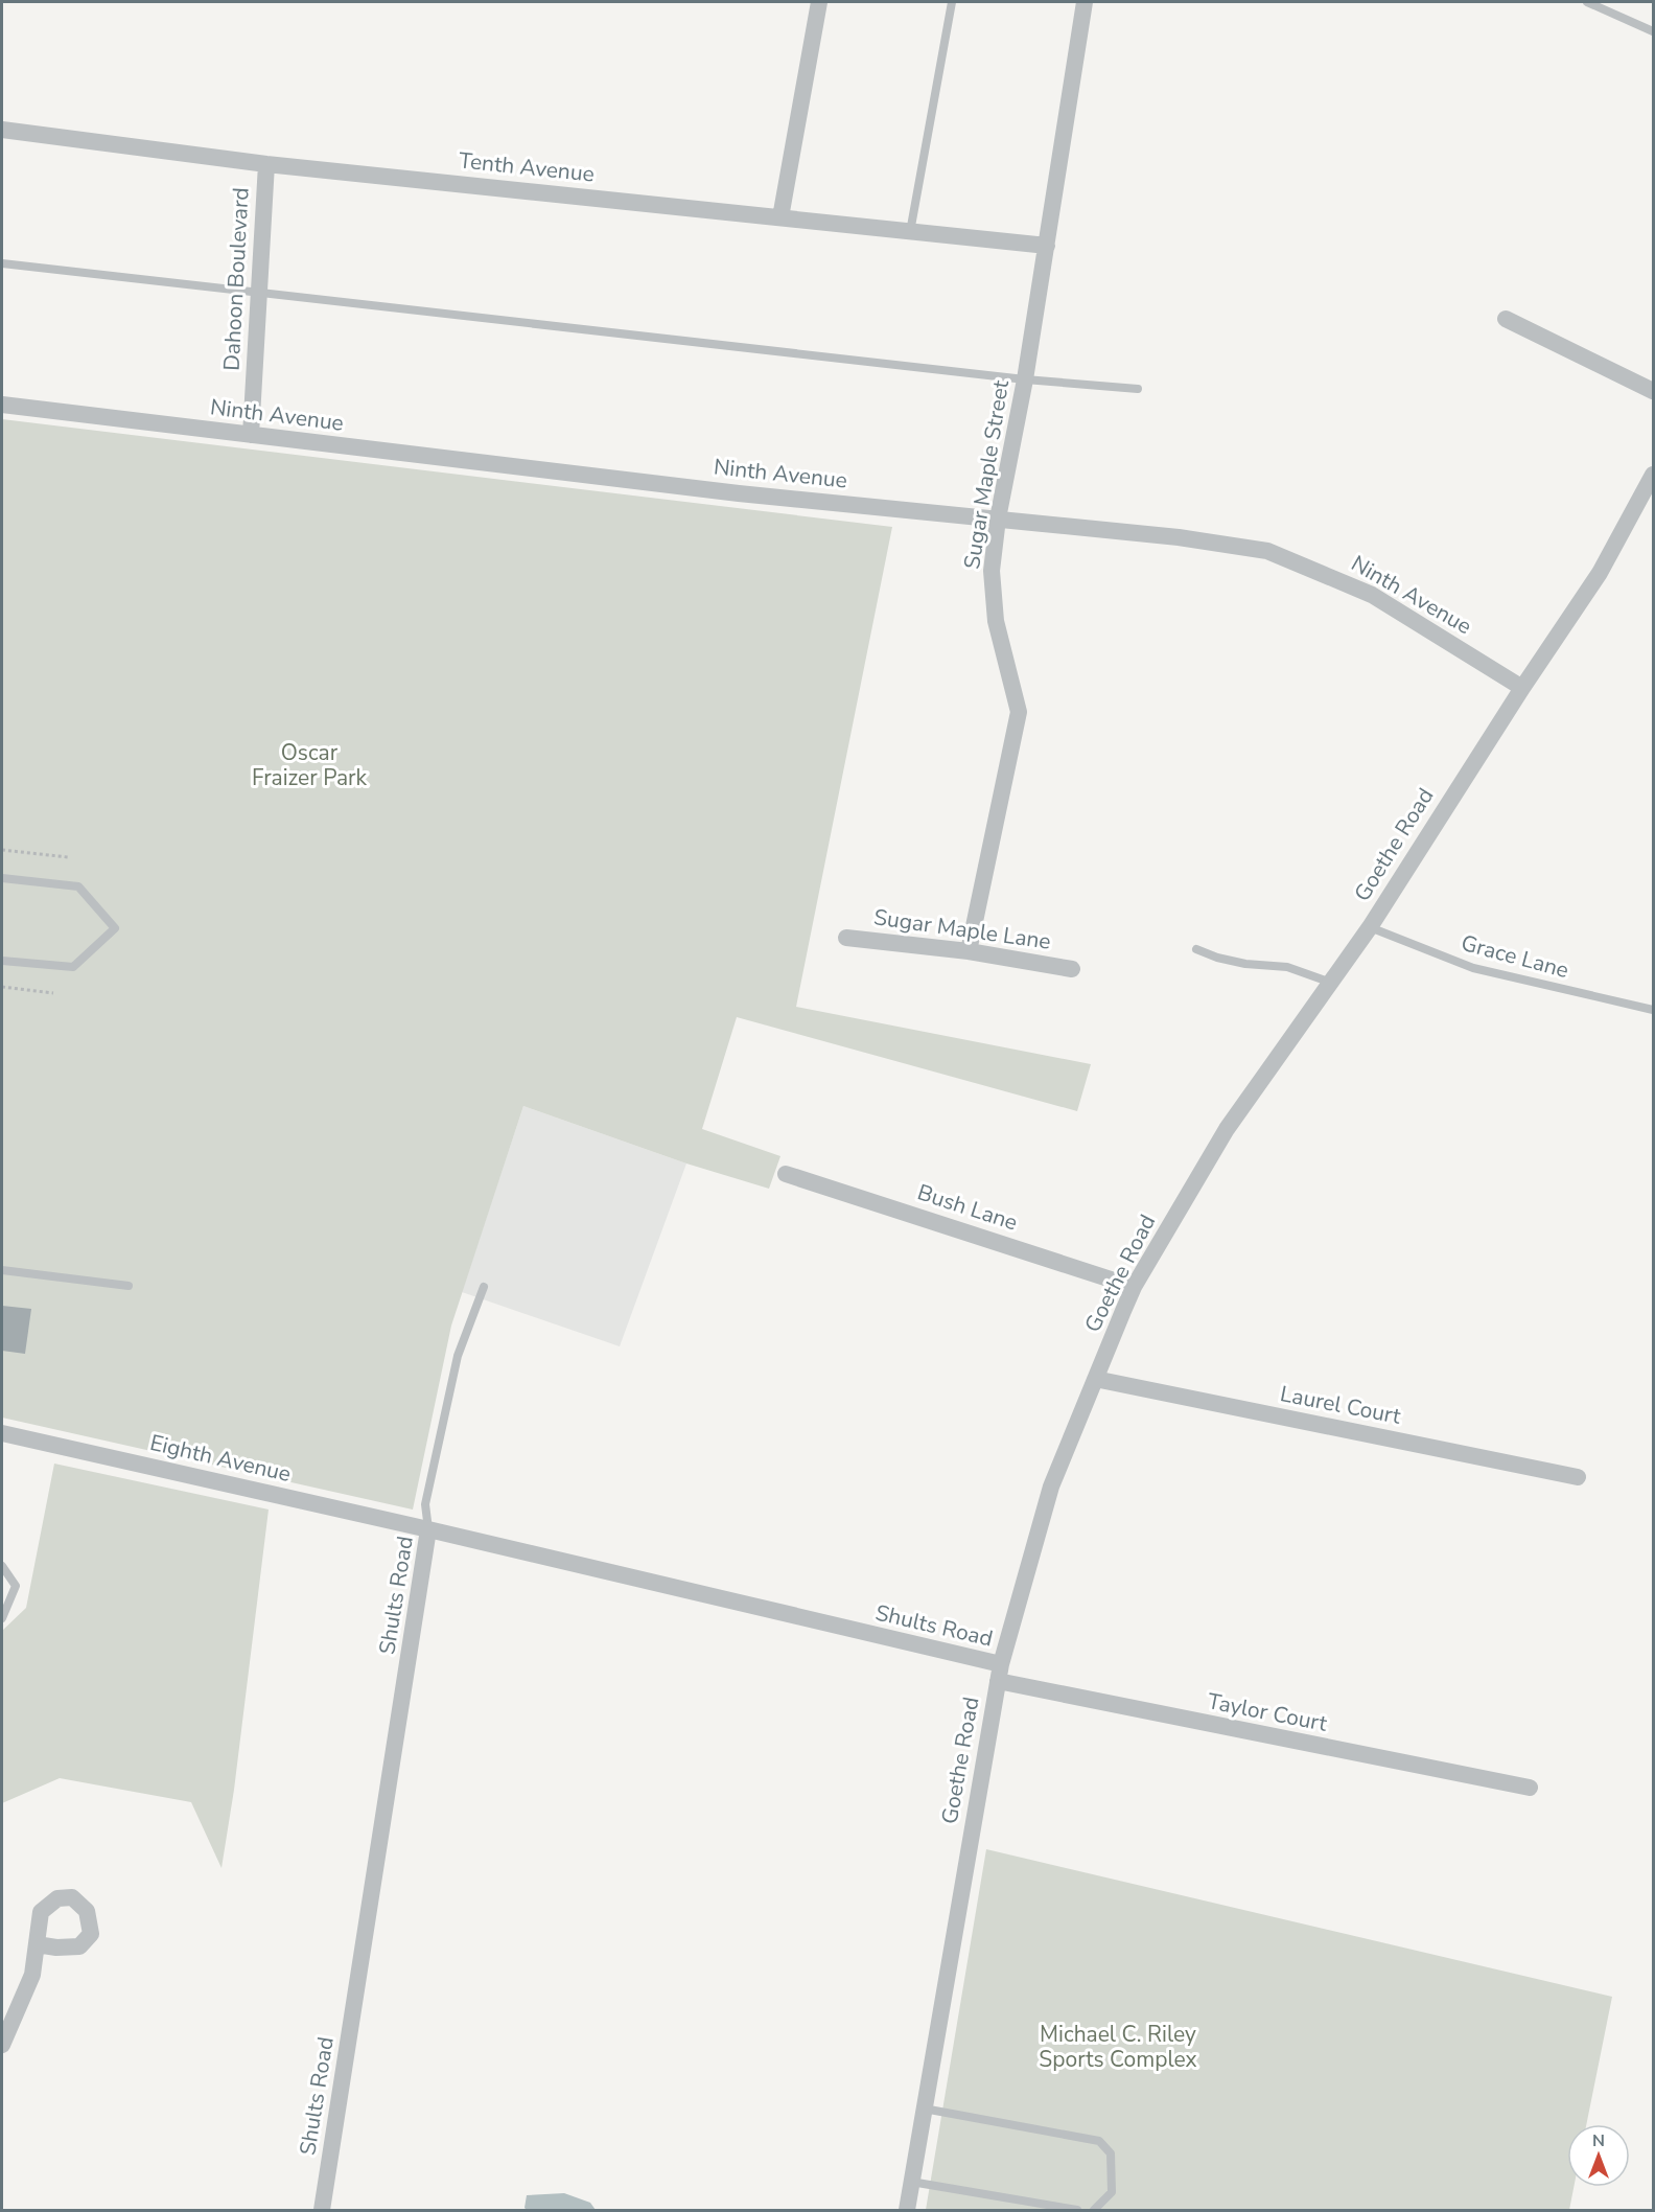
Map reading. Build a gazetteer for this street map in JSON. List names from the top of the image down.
{
  "streets": {
    "street": [
      "Tenth Avenue",
      "Dahoon Boulevard",
      "Ninth Avenue",
      "Sugar Maple Street",
      "Goethe Road",
      "Sugar Maple Lane",
      "Bush Lane",
      "Laurel Court",
      "Eighth Avenue",
      "Shults Road",
      "Taylor Court"
    ],
    "lane": ["Grace Lane"]
  },
  "crossings": [
    ["Tenth Avenue", "Dahoon Boulevard"],
    ["Tenth Avenue", "Sugar Maple Street"],
    ["Dahoon Boulevard", "Ninth Avenue"],
    ["Ninth Avenue", "Sugar Maple Street"],
    ["Ninth Avenue", "Goethe Road"],
    ["Sugar Maple Street", "Sugar Maple Lane"],
    ["Goethe Road", "Grace Lane"],
    ["Goethe Road", "Bush Lane"],
    ["Goethe Road", "Laurel Court"],
    ["Goethe Road", "Shults Road"],
    ["Goethe Road", "Taylor Court"],
    ["Eighth Avenue", "Shults Road"],
    ["Shults Road", "Taylor Court"]
  ],
  "parks": ["Oscar Fraizer Park", "Michael C. Riley Sports Complex"],
  "north": "top"
}
